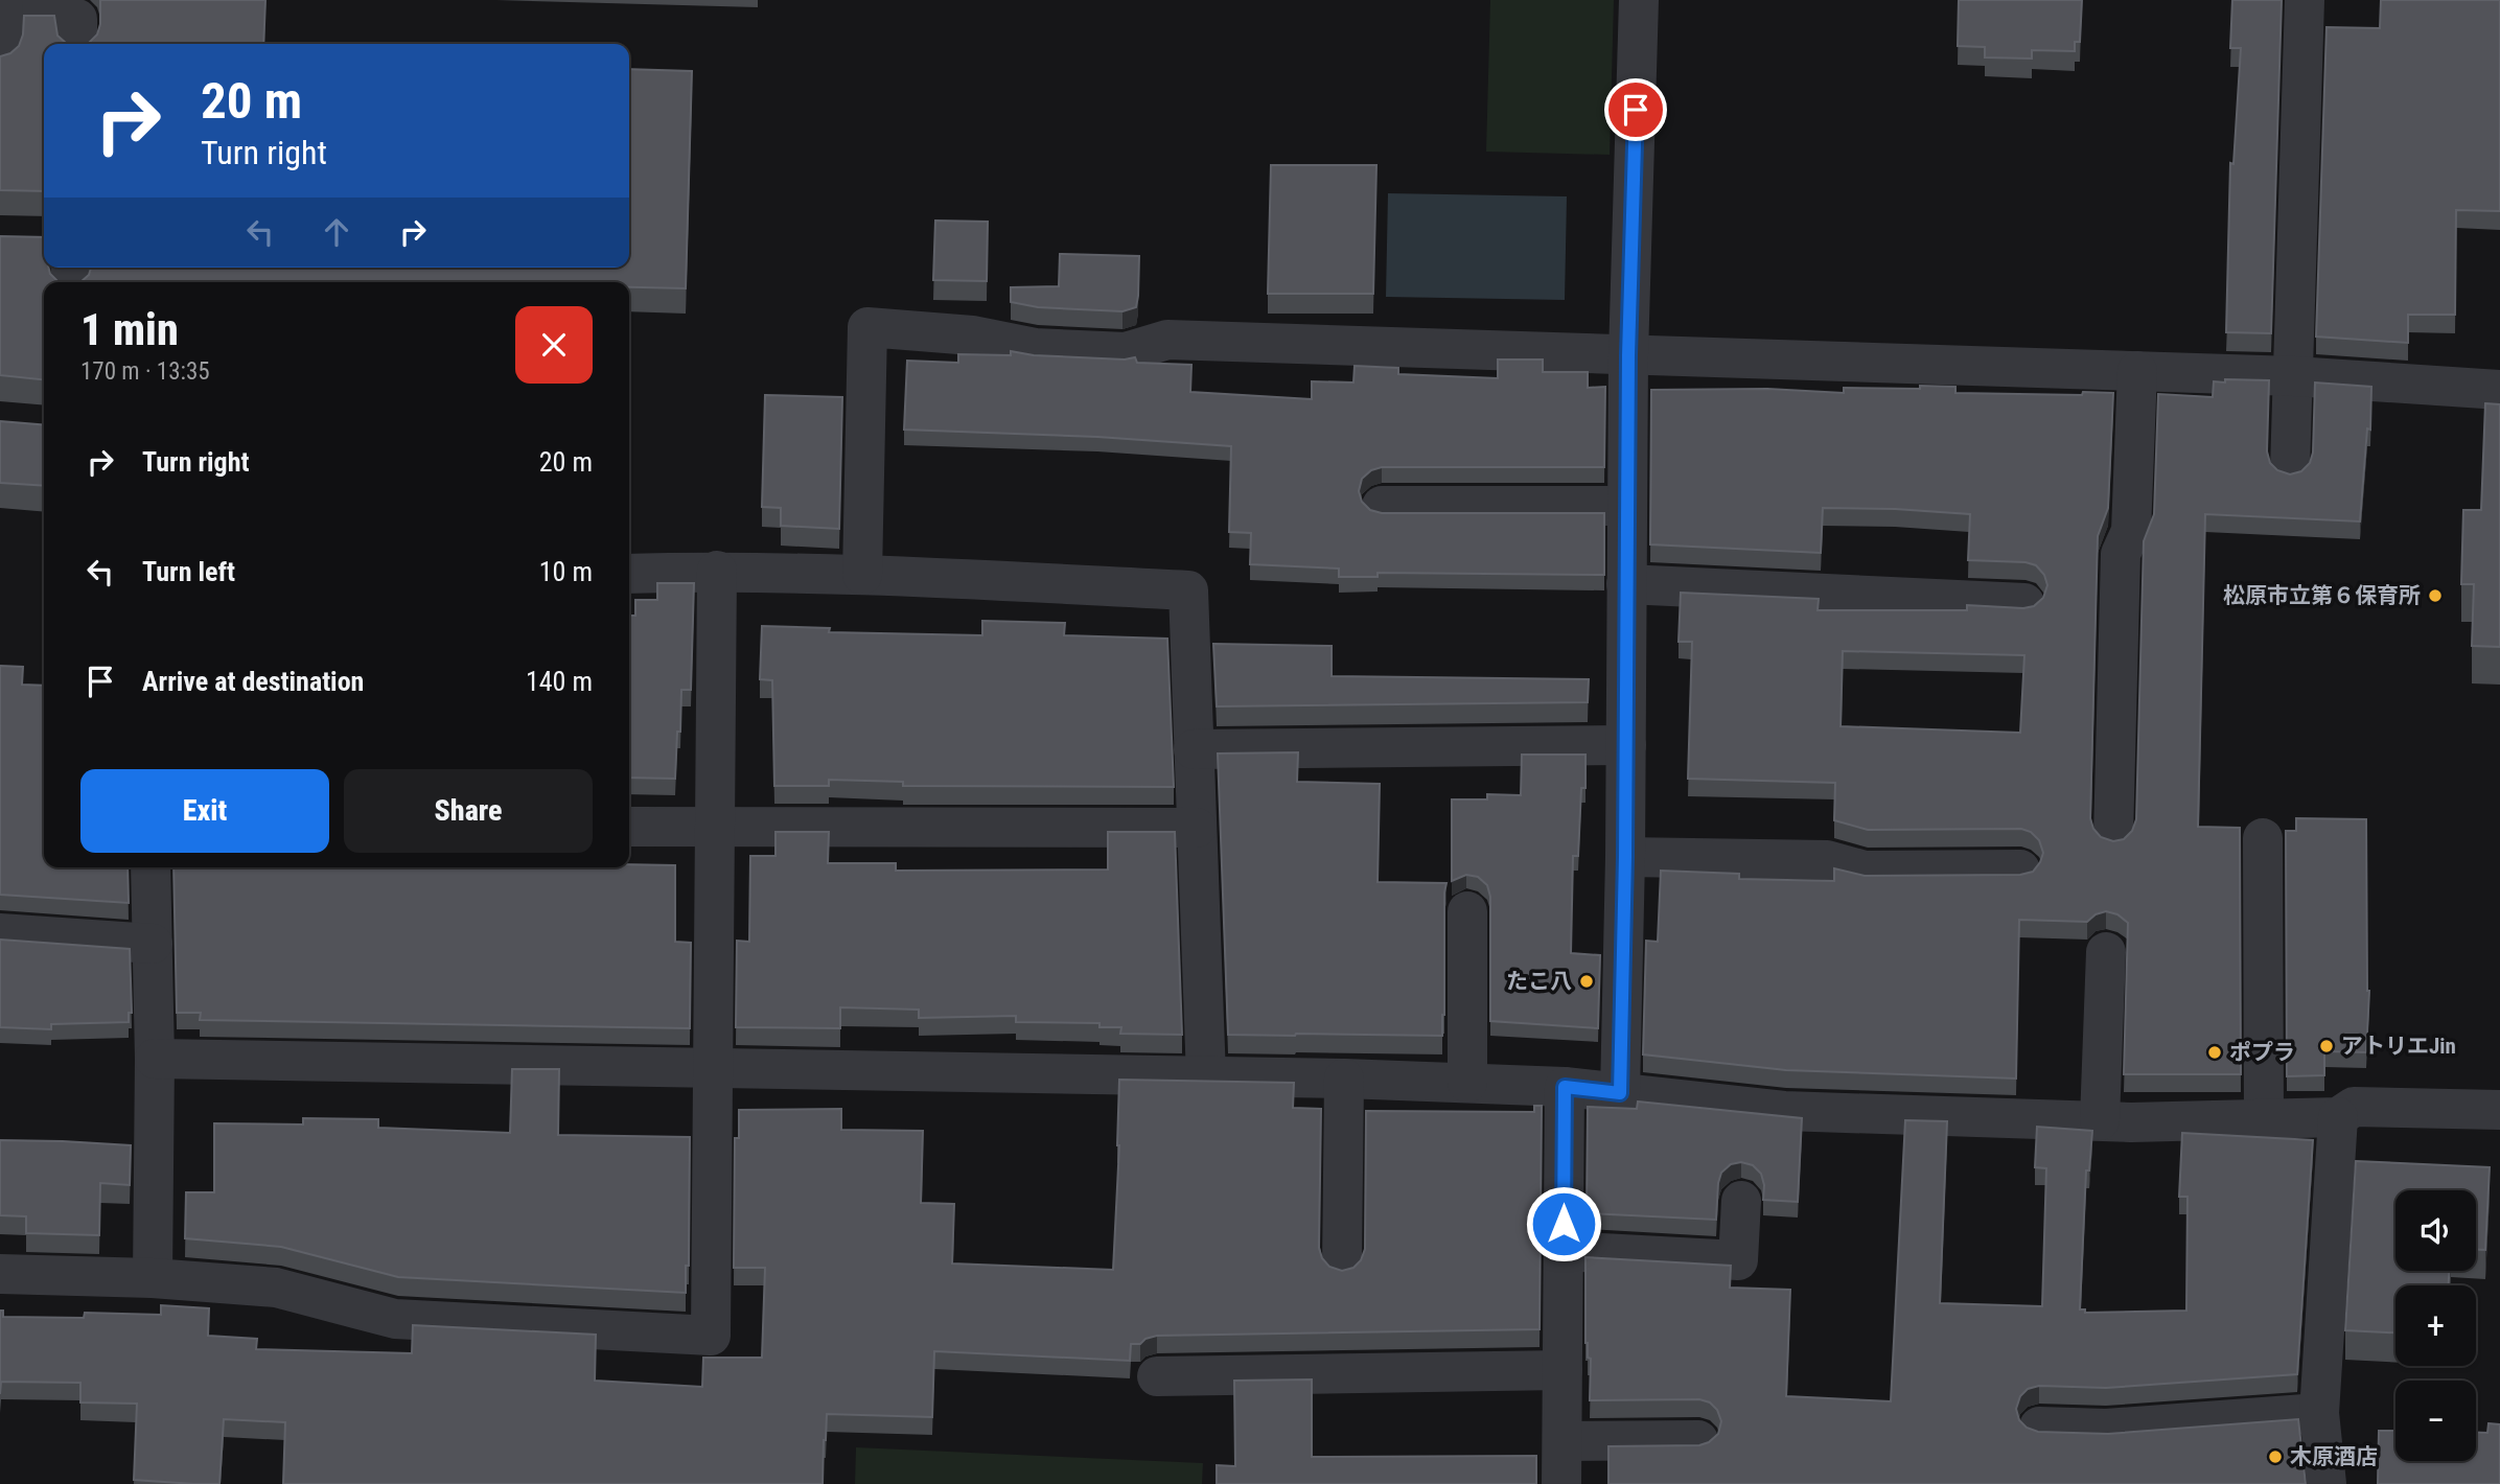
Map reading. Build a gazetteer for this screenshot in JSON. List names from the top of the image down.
{
  "places": [
    "松原市立第６保育所",
    "たこ八",
    "アトリエJin",
    "ポプラ",
    "木原酒店"
  ],
  "page": {
    "turn": ["20 m", "Turn right"],
    "heading": ["1 min", "170 m · 13:35"],
    "list": [
      {
        "name": "Turn right",
        "value": "20 m"
      },
      {
        "name": "Turn left",
        "value": "10 m"
      },
      {
        "name": "Arrive at destination",
        "value": "140 m"
      }
    ],
    "buttons": ["Exit", "Share"],
    "map_buttons": ["+", "−"]
  }
}
